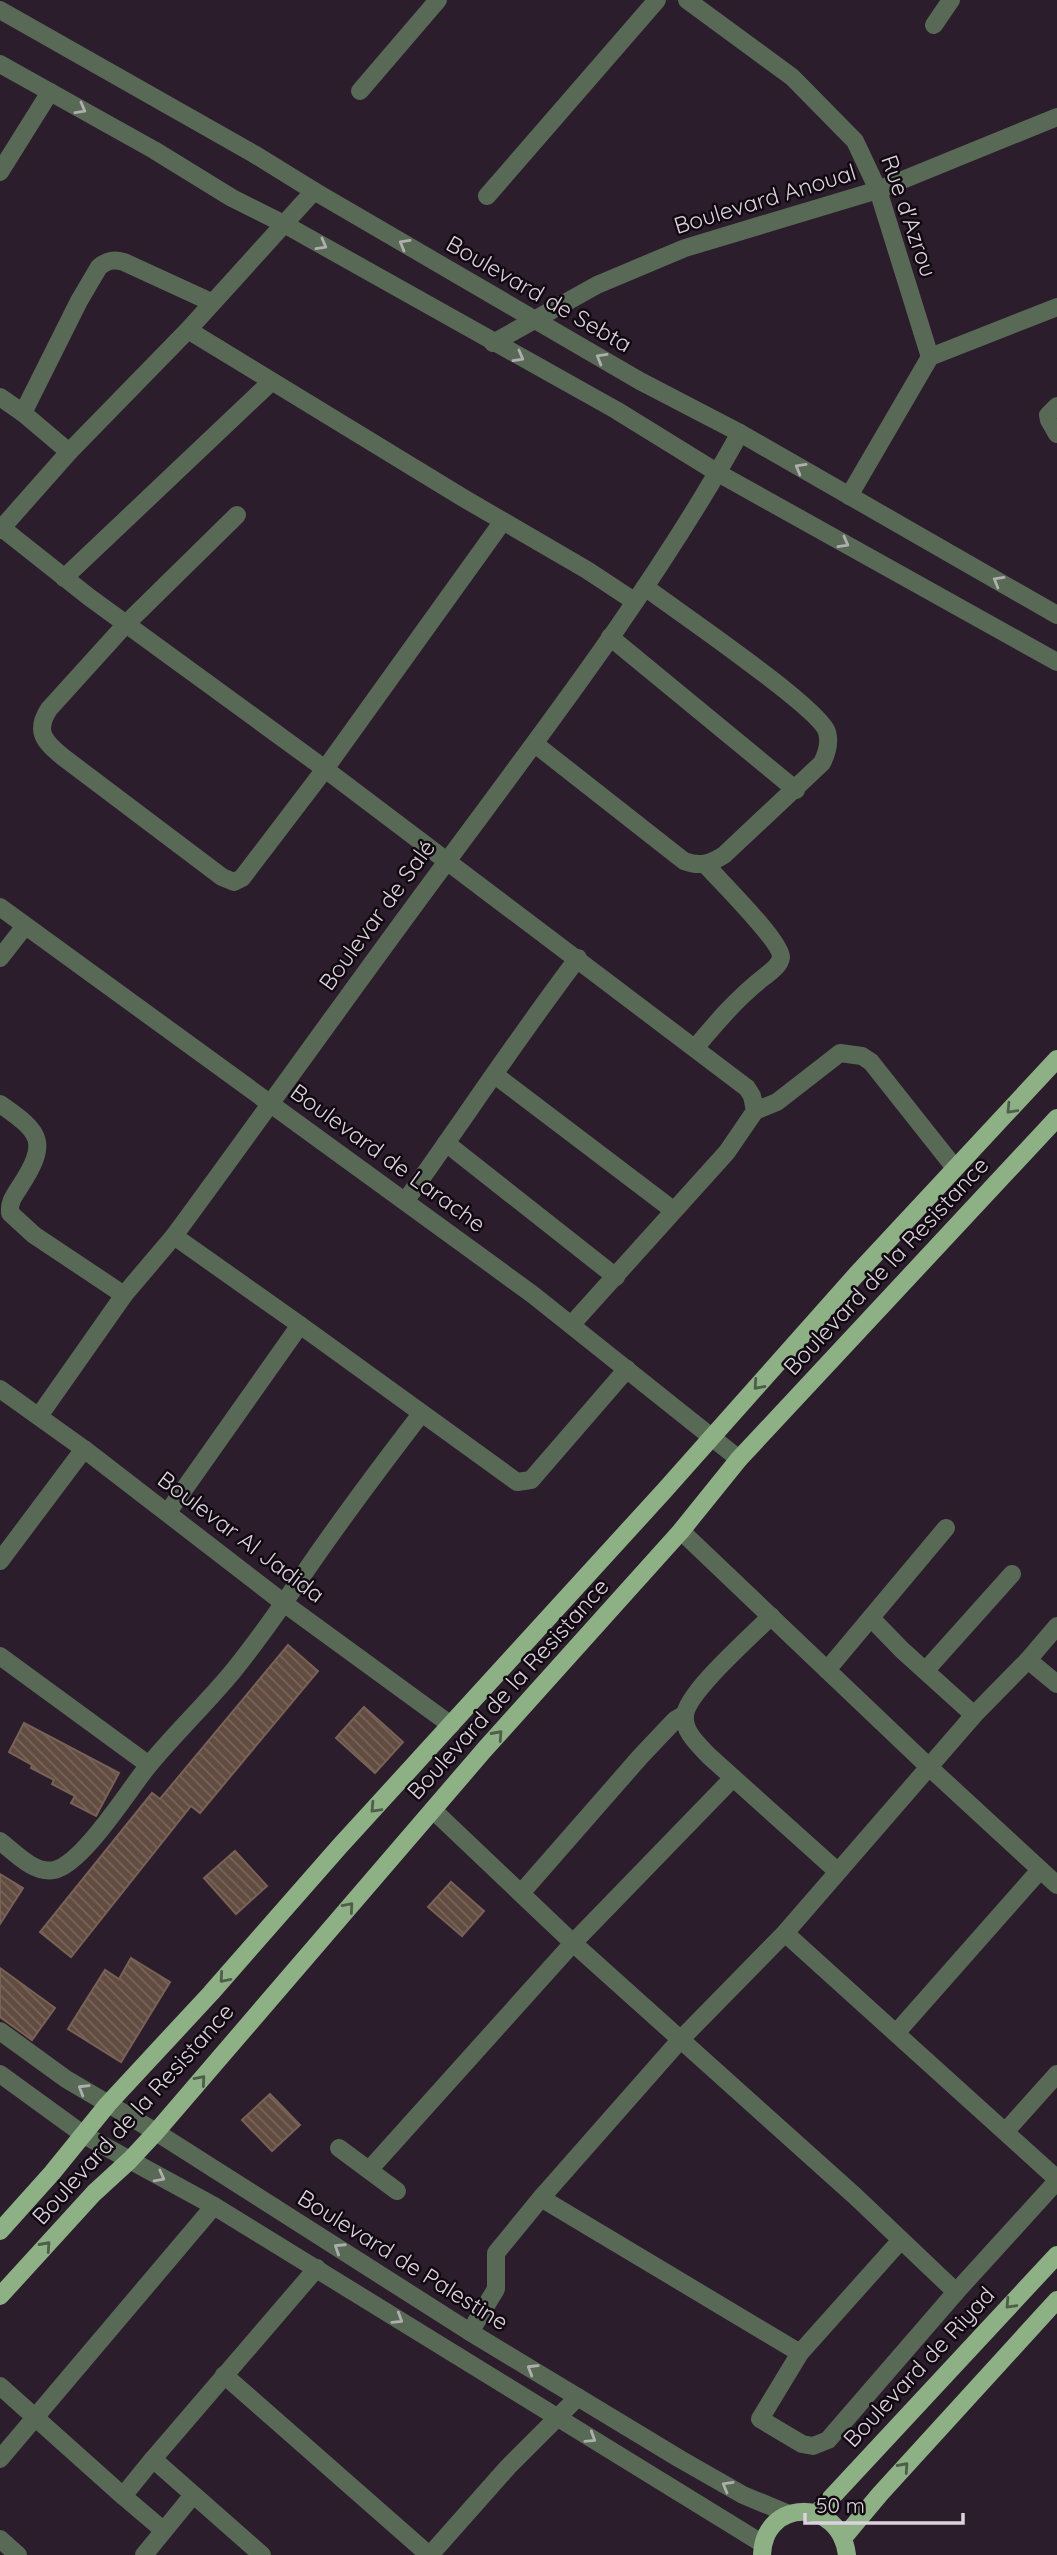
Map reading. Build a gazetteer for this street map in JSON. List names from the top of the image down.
{
  "streets": {
    "main road": ["Boulevard de la Resistance", "Boulevard de Riyad"],
    "street": [
      "Boulevard Anoual",
      "Rue d'Azrou",
      "Boulevard de Sebta",
      "Boulevar de Salé",
      "Boulevard de Larache",
      "Boulevar Al Jadida",
      "Boulevard de Palestine"
    ]
  },
  "crossings": [
    ["Boulevard Anoual", "Rue d'Azrou"],
    ["Boulevard Anoual", "Boulevard de Sebta"],
    ["Boulevard de Sebta", "Boulevar de Salé"],
    ["Boulevar de Salé", "Boulevard de Larache"],
    ["Boulevar de Salé", "Boulevar Al Jadida"],
    ["Boulevard de Larache", "Boulevard de la Resistance"],
    ["Boulevard de la Resistance", "Boulevar Al Jadida"],
    ["Boulevard de la Resistance", "Boulevard de Palestine"]
  ],
  "scale_bar": "50 m"
}
